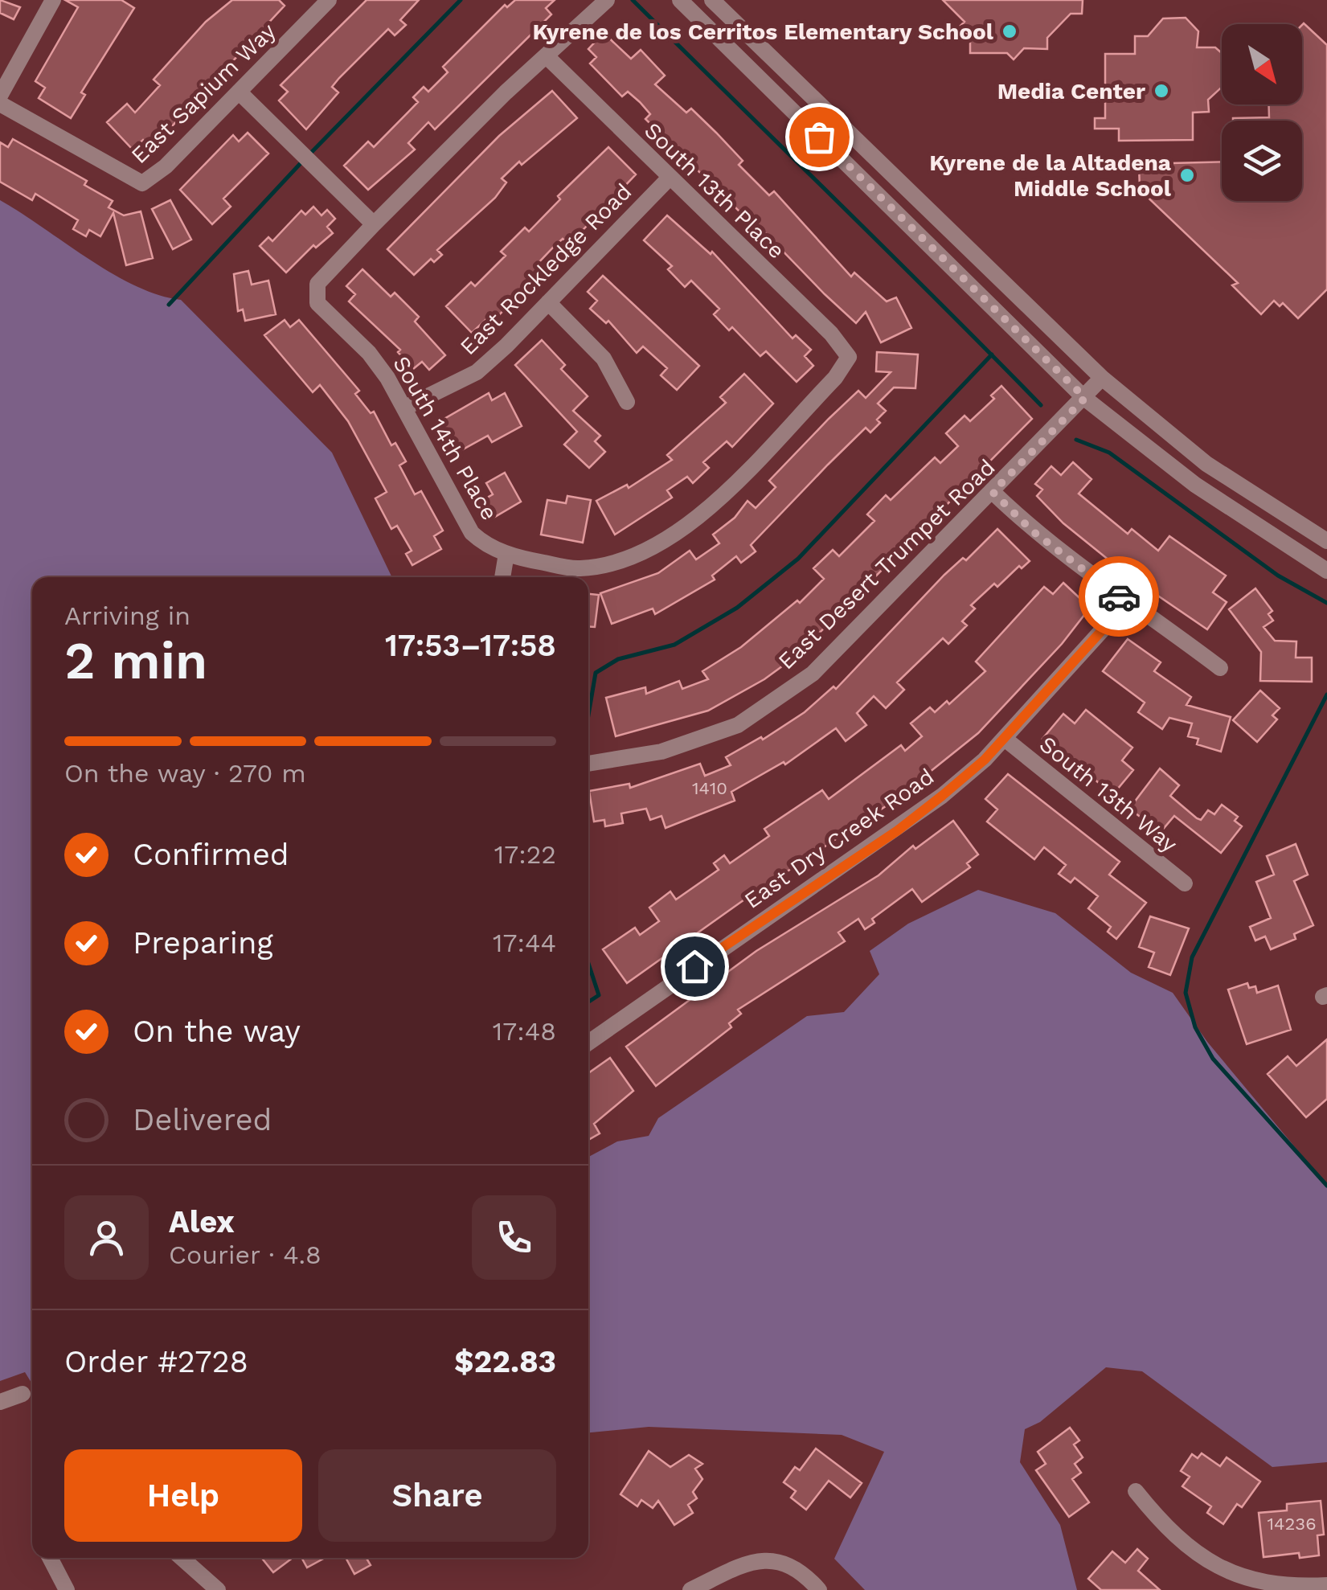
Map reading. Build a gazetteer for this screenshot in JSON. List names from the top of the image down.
{
  "streets": {
    "street": [
      "East Sapium Way",
      "South 13th Place",
      "East Rockledge Road",
      "South 14th Place",
      "East Desert Trumpet Road",
      "South 13th Way",
      "East Dry Creek Road"
    ]
  },
  "crossings": [
    ["South 13th Place", "East Rockledge Road"],
    ["South 13th Place", "South 14th Place"],
    ["East Rockledge Road", "South 14th Place"],
    ["South 13th Way", "East Dry Creek Road"]
  ],
  "places": ["Kyrene de los Cerritos Elementary School", "Media Center", "Kyrene de la Altadena Middle School"],
  "house_numbers": ["1410", "14236"],
  "north": "bottom right",
  "page": {
    "heading": ["2 min", "Arriving in", "17:53–17:58"],
    "panel": [
      "Alex",
      "Courier · 4.8",
      "Order #2728",
      "$22.83"
    ],
    "bar": "On the way · 270 m",
    "list": [
      ["Confirmed", "17:22"],
      ["Preparing", "17:44"],
      ["On the way", "17:48"],
      "Delivered"
    ],
    "buttons": ["Help", "Share"]
  }
}
